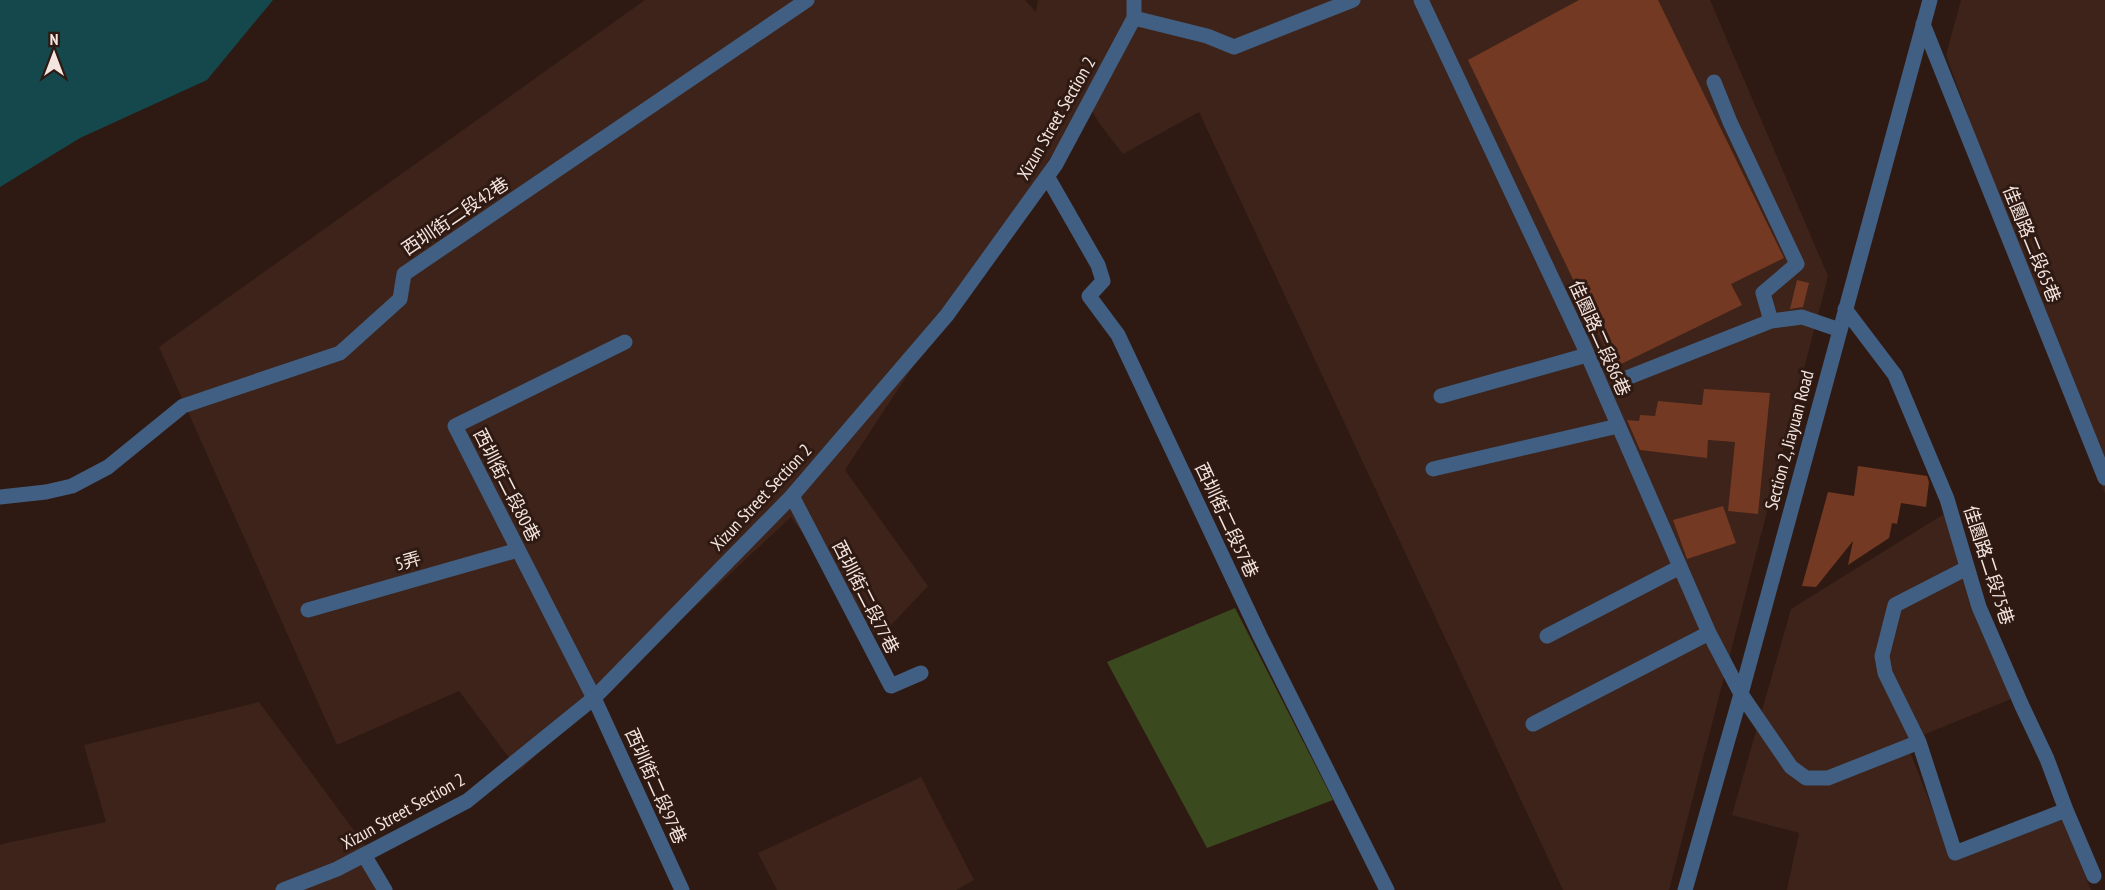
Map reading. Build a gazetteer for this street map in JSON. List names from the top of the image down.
{
  "streets": {
    "street": [
      "Xizun Street Section 2",
      "西圳街二段42巷",
      "佳園路二段65巷",
      "佳園路二段86巷",
      "Section 2, Jiayuan Road",
      "西圳街二段80巷",
      "西圳街二段57巷",
      "5弄",
      "佳園路二段75巷",
      "西圳街二段77巷",
      "西圳街二段97巷"
    ]
  },
  "crossings": [
    ["Xizun Street Section 2", "西圳街二段80巷"],
    ["Xizun Street Section 2", "西圳街二段57巷"],
    ["Xizun Street Section 2", "西圳街二段77巷"],
    ["Xizun Street Section 2", "西圳街二段97巷"],
    ["佳園路二段65巷", "Section 2, Jiayuan Road"],
    ["佳園路二段86巷", "Section 2, Jiayuan Road"],
    ["Section 2, Jiayuan Road", "佳園路二段75巷"],
    ["西圳街二段80巷", "5弄"],
    ["西圳街二段80巷", "西圳街二段97巷"]
  ],
  "north": "top"
}
